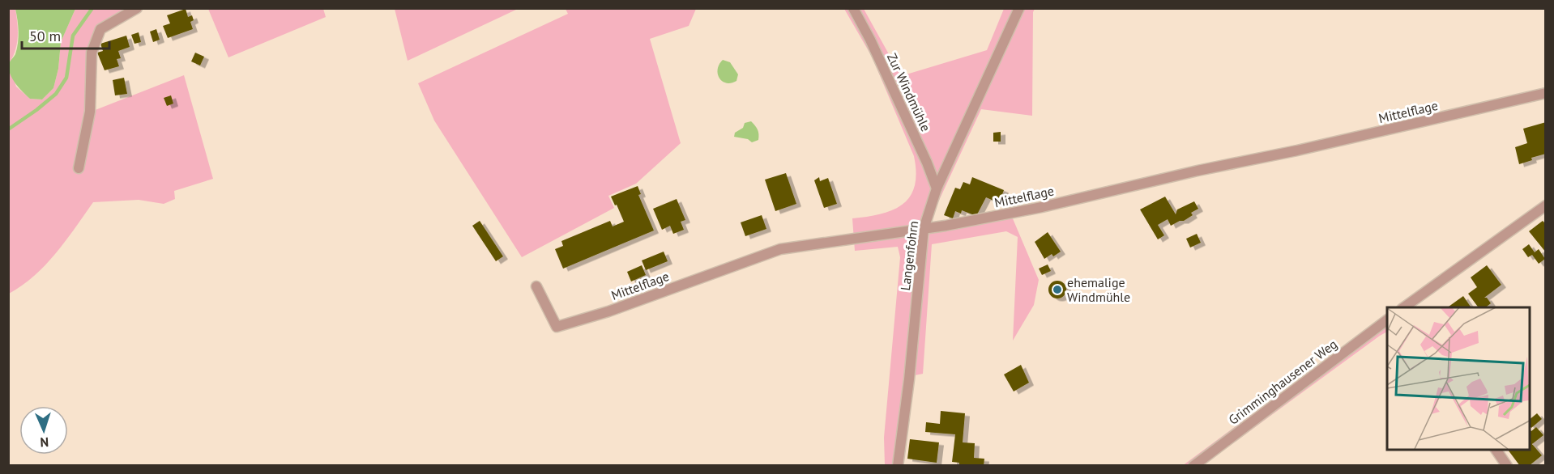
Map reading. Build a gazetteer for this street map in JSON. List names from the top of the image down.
{
  "streets": {
    "street": [
      "Zur Windmühle",
      "Mittelflage",
      "Langenfohrn",
      "Grimminghausener Weg"
    ]
  },
  "crossings": [
    ["Zur Windmühle", "Langenfohrn"],
    ["Mittelflage", "Langenfohrn"]
  ],
  "places": ["ehemalige Windmühle"],
  "scale_bar": "50 m",
  "north": "bottom"
}
